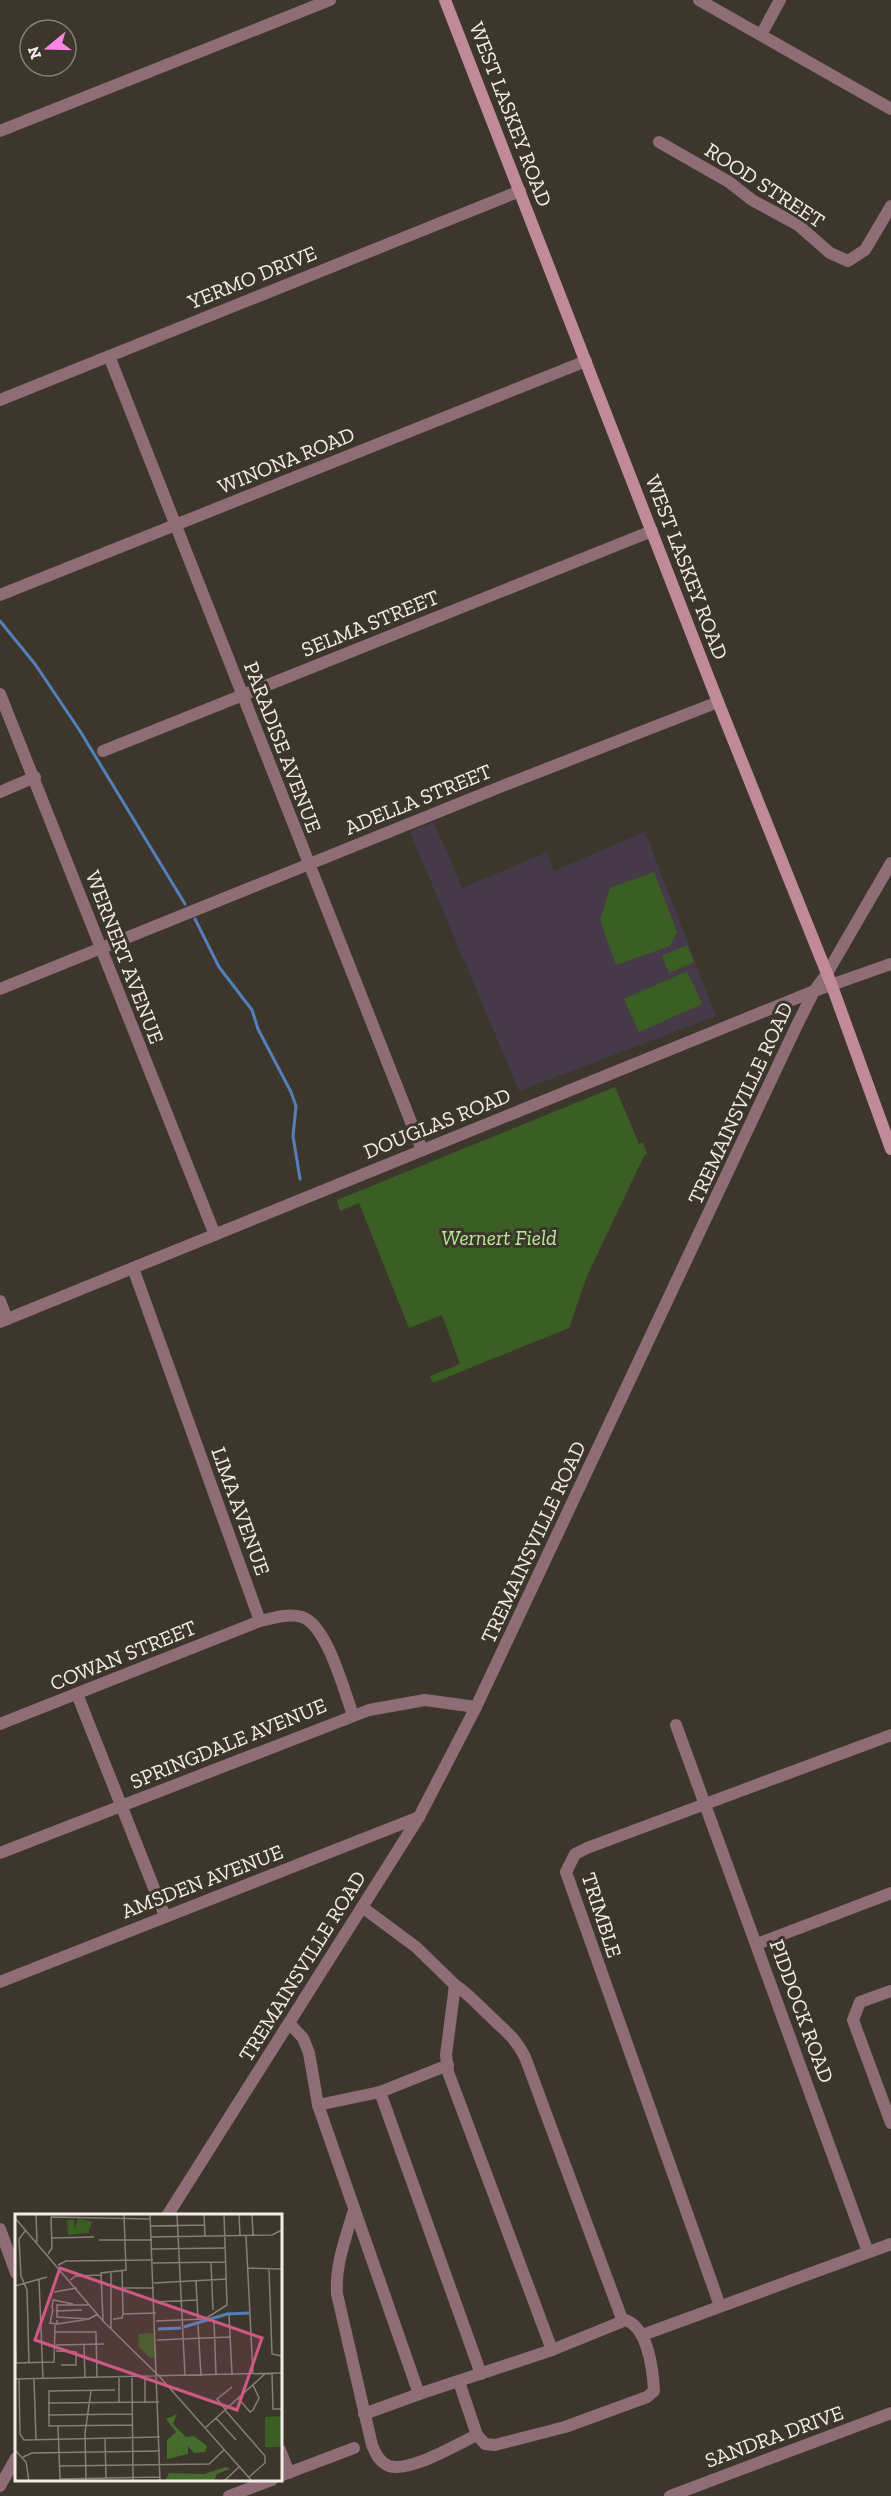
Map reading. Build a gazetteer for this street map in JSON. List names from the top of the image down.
{
  "streets": {
    "main road": ["WEST LASKEY ROAD"],
    "street": [
      "ROOD STREET",
      "YERMO DRIVE",
      "WINONA ROAD",
      "SELMA STREET",
      "PARADISE AVENUE",
      "ADELLA STREET",
      "WERNERT AVENUE",
      "TREMAINSVILLE ROAD",
      "DOUGLAS ROAD",
      "LIMA AVENUE",
      "COWAN STREET",
      "SPRINGDALE AVENUE",
      "AMSDEN AVENUE",
      "TRIMBLE",
      "PIDDOCK ROAD",
      "SANDRA DRIVE"
    ]
  },
  "crossings": [
    ["WEST LASKEY ROAD", "YERMO DRIVE"],
    ["WEST LASKEY ROAD", "WINONA ROAD"],
    ["WEST LASKEY ROAD", "SELMA STREET"],
    ["WEST LASKEY ROAD", "ADELLA STREET"],
    ["WEST LASKEY ROAD", "DOUGLAS ROAD"],
    ["YERMO DRIVE", "PARADISE AVENUE"],
    ["WINONA ROAD", "PARADISE AVENUE"],
    ["SELMA STREET", "PARADISE AVENUE"],
    ["PARADISE AVENUE", "ADELLA STREET"],
    ["PARADISE AVENUE", "DOUGLAS ROAD"],
    ["ADELLA STREET", "WERNERT AVENUE"],
    ["WERNERT AVENUE", "DOUGLAS ROAD"],
    ["TREMAINSVILLE ROAD", "DOUGLAS ROAD"],
    ["TREMAINSVILLE ROAD", "SPRINGDALE AVENUE"],
    ["TREMAINSVILLE ROAD", "AMSDEN AVENUE"],
    ["DOUGLAS ROAD", "LIMA AVENUE"],
    ["LIMA AVENUE", "COWAN STREET"],
    ["TRIMBLE", "PIDDOCK ROAD"]
  ],
  "parks": ["Wernert Field"],
  "north": "left"
}
